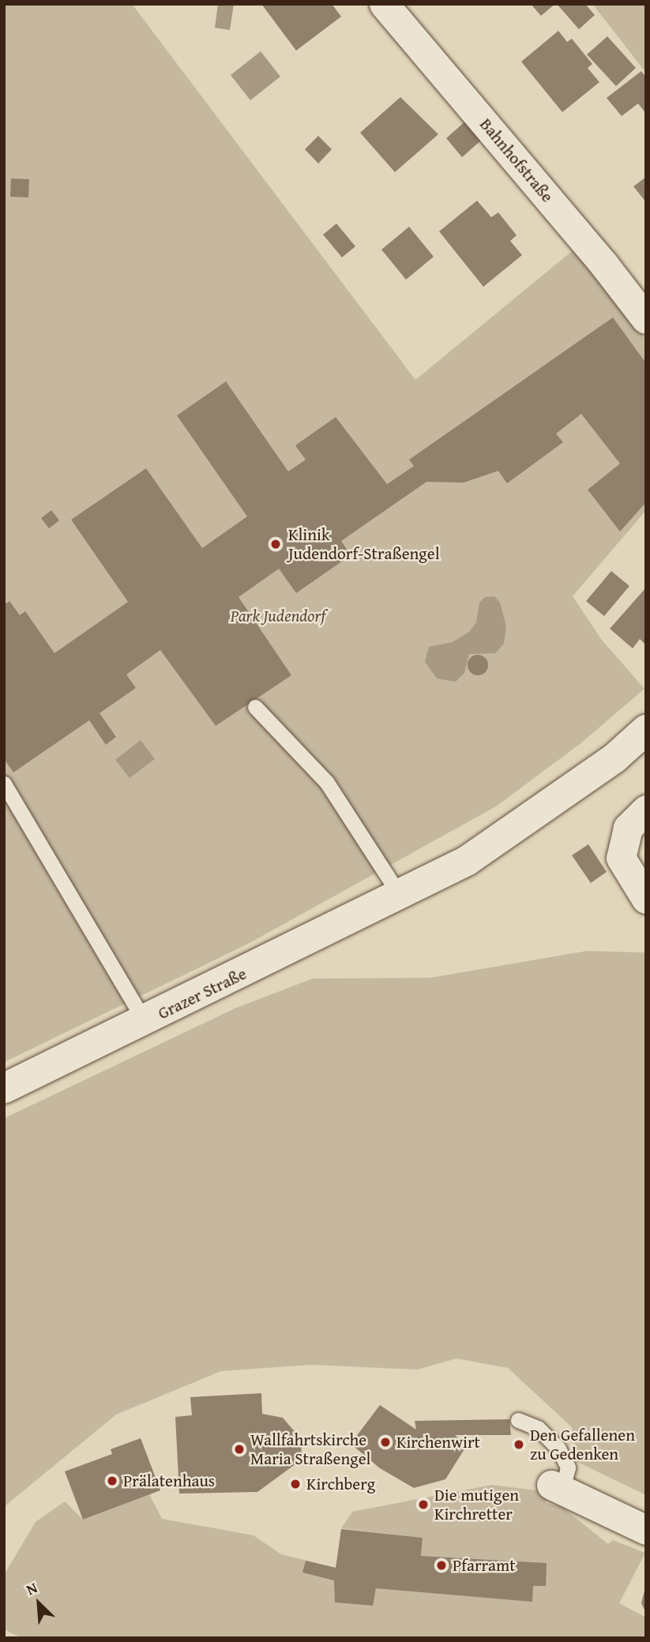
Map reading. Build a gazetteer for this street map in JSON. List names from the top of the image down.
{
  "streets": {
    "main road": ["Grazer Straße"],
    "street": ["Bahnhofstraße"]
  },
  "parks": ["Park Judendorf"],
  "places": [
    "Klinik Judendorf-Straßengel",
    "Kirchenwirt",
    "Den Gefallenen zu Gedenken",
    "Wallfahrtskirche Maria Straßengel",
    "Prälatenhaus",
    "Kirchberg",
    "Die mutigen Kirchretter",
    "Pfarramt"
  ],
  "north": "top left"
}
